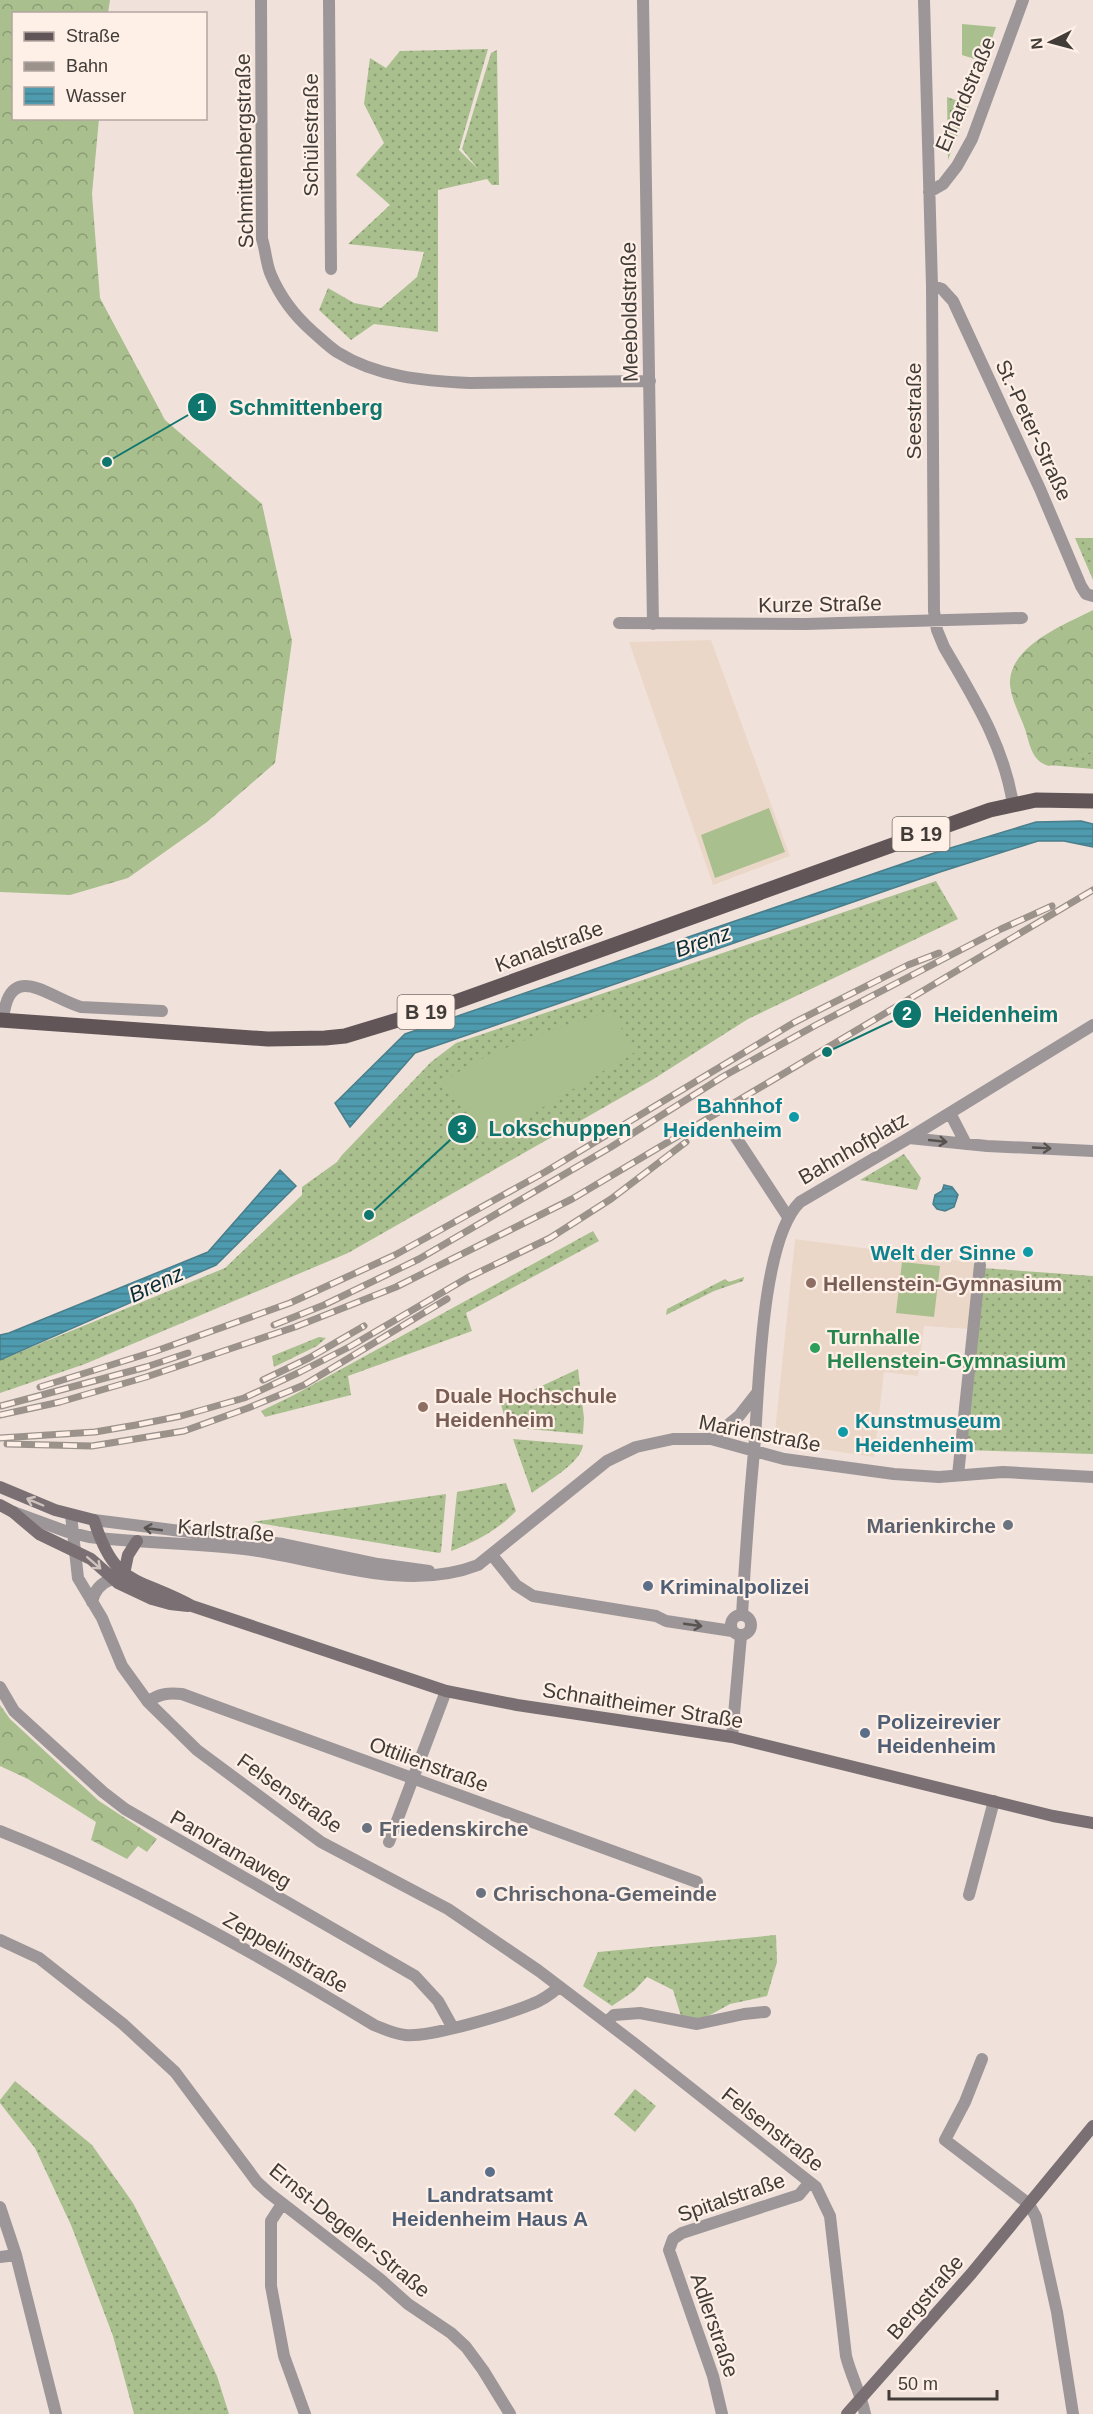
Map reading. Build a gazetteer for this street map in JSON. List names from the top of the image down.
{
  "streets": {
    "main road": ["B 19", "Kanalstraße"],
    "street": [
      "Erhardstraße",
      "Schülestraße",
      "Schmittenbergstraße",
      "Meeboldstraße",
      "Seestraße",
      "St.-Peter-Straße",
      "Kurze Straße",
      "Bahnhofplatz",
      "Marienstraße",
      "Karlstraße",
      "Schnaitheimer Straße",
      "Ottilienstraße",
      "Felsenstraße",
      "Panoramaweg",
      "Zeppelinstraße",
      "Spitalstraße",
      "Ernst-Degeler-Straße",
      "Bergstraße",
      "Adlerstraße"
    ]
  },
  "crossings": [
    ["Erhardstraße", "Seestraße"],
    ["Schmittenbergstraße", "Meeboldstraße"],
    ["Meeboldstraße", "Kurze Straße"],
    ["Seestraße", "St.-Peter-Straße"],
    ["Seestraße", "Kurze Straße"],
    ["Seestraße", "Kanalstraße"],
    ["Marienstraße", "Karlstraße"],
    ["Karlstraße", "Schnaitheimer Straße"],
    ["Karlstraße", "Felsenstraße"],
    ["Schnaitheimer Straße", "Felsenstraße"],
    ["Ottilienstraße", "Felsenstraße"],
    ["Felsenstraße", "Zeppelinstraße"],
    ["Felsenstraße", "Spitalstraße"],
    ["Felsenstraße", "Bergstraße"],
    ["Panoramaweg", "Zeppelinstraße"],
    ["Spitalstraße", "Adlerstraße"]
  ],
  "water": ["Brenz"],
  "places": [
    "Schmittenberg",
    "Heidenheim",
    "Bahnhof Heidenheim",
    "Lokschuppen",
    "Welt der Sinne",
    "Hellenstein-Gymnasium",
    "Turnhalle Hellenstein-Gymnasium",
    "Duale Hochschule Heidenheim",
    "Kunstmuseum Heidenheim",
    "Marienkirche",
    "Kriminalpolizei",
    "Polizeirevier Heidenheim",
    "Friedenskirche",
    "Chrischona-Gemeinde",
    "Landratsamt Heidenheim Haus A"
  ],
  "legend": ["Straße", "Bahn", "Wasser"],
  "scale_bar": "50 m",
  "north": "left"
}
